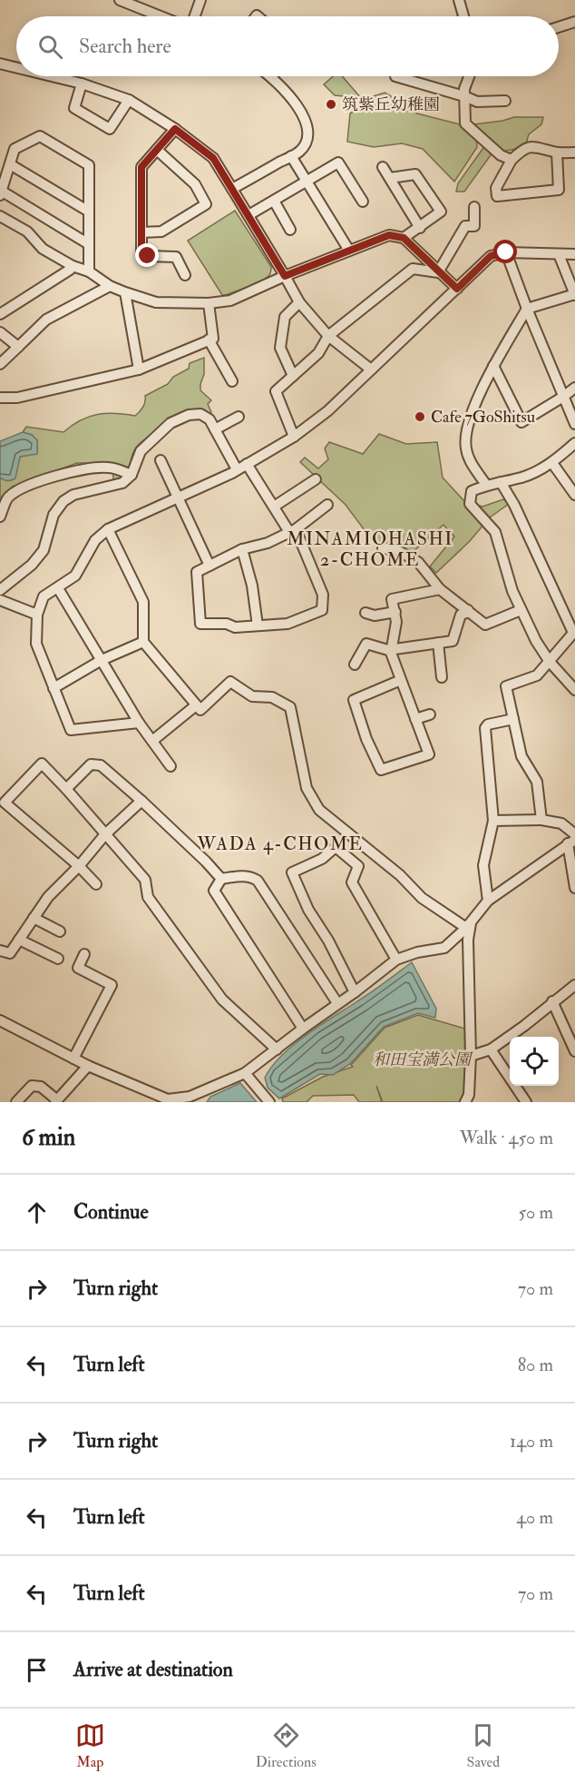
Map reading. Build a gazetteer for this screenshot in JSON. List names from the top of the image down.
{
  "districts": ["MINAMIOHASHI 2-CHOME", "WADA 4-CHOME"],
  "parks": ["和田宝満公園"],
  "places": ["筑紫丘幼稚園", "Cafe 7GoShitsu"],
  "page": {
    "search": "Search here",
    "heading": ["6 min", "Walk · 450 m"],
    "list": [
      ["Continue", "50 m"],
      ["Turn right", "70 m"],
      ["Turn left", "80 m"],
      ["Turn right", "140 m"],
      ["Turn left", "40 m"],
      ["Turn left", "70 m"],
      "Arrive at destination"
    ],
    "nav": ["Map", "Directions", "Saved"]
  }
}
